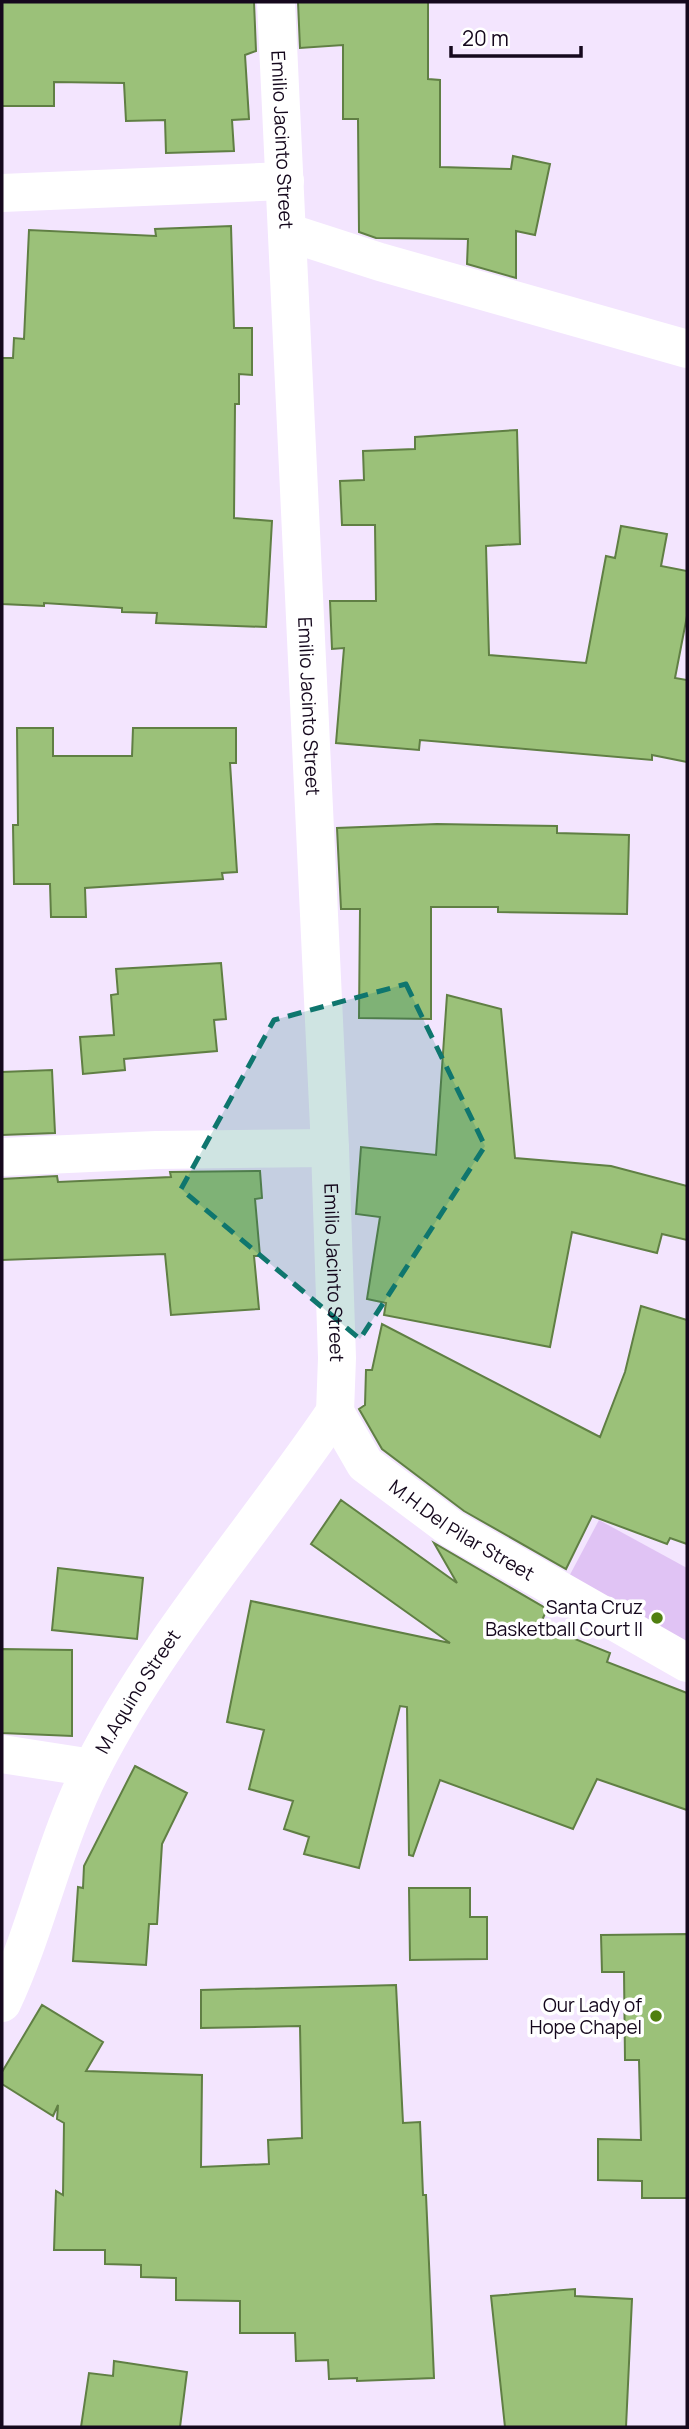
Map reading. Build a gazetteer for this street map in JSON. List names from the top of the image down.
{
  "streets": {
    "street": ["Emilio Jacinto Street", "M.H.Del Pilar Street", "M.Aquino Street"]
  },
  "crossings": [
    ["Emilio Jacinto Street", "M.H.Del Pilar Street"],
    ["Emilio Jacinto Street", "M.Aquino Street"],
    ["M.H.Del Pilar Street", "M.Aquino Street"]
  ],
  "places": ["Santa Cruz Basketball Court II", "Our Lady of Hope Chapel"],
  "scale_bar": "20 m"
}
